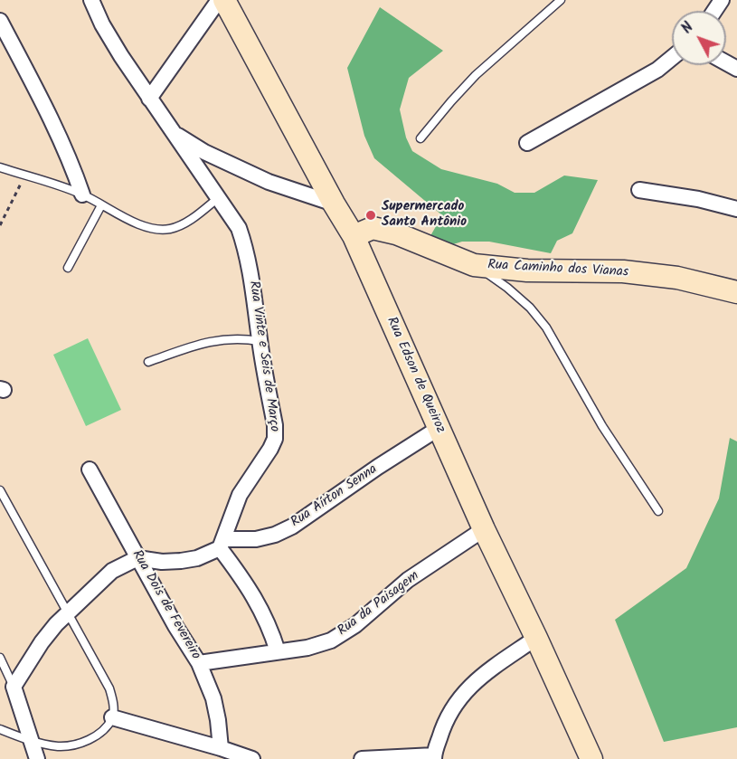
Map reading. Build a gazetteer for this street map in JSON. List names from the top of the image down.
{
  "streets": {
    "street": [
      "Rua Caminho dos Vianas",
      "Rua Vinte e Seis de Março",
      "Rua Edson de Queiroz",
      "Rua Aírton Senna",
      "Rua da Paisagem",
      "Rua Dois de Fevereiro"
    ]
  },
  "crossings": [
    ["Rua Caminho dos Vianas", "Rua Edson de Queiroz"],
    ["Rua Vinte e Seis de Março", "Rua Aírton Senna"],
    ["Rua Edson de Queiroz", "Rua Aírton Senna"],
    ["Rua Edson de Queiroz", "Rua da Paisagem"],
    ["Rua da Paisagem", "Rua Dois de Fevereiro"]
  ],
  "places": ["Supermercado Santo Antônio"],
  "north": "top left"
}
